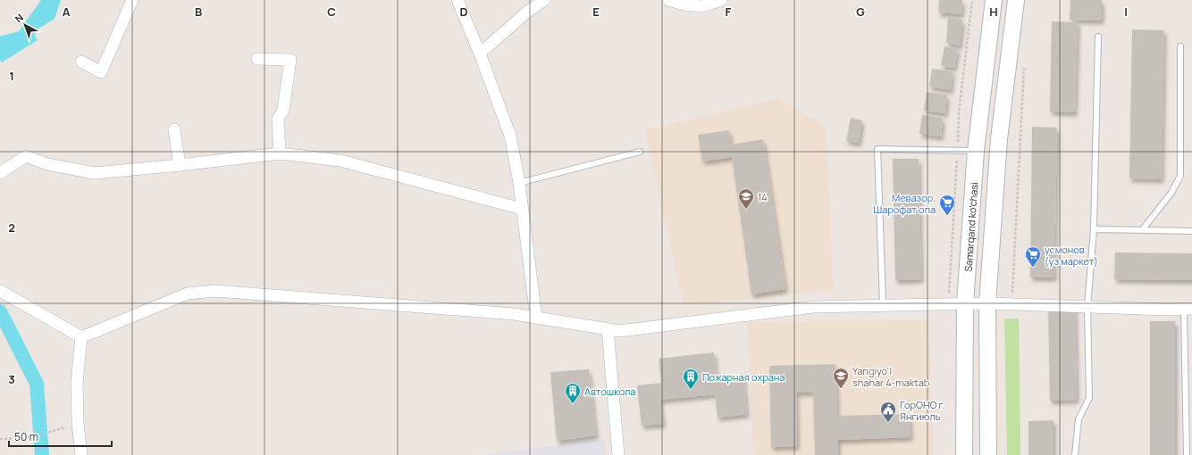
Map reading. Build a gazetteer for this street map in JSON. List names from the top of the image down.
{
  "streets": {
    "main road": ["Samarqand ko'chasi"]
  },
  "places": {
    "school or university": ["14", "Yangiyo'l shahar 4-maktab"],
    "supermarket": ["Мевазор. Шарофат опа", "усмонов (уз маркет)"],
    "building": ["Пожарная охрана", "Автошкола"],
    "public building": ["ГорОНО г. Янгиюль"]
  },
  "scale_bar": "50 m",
  "north": "top left",
  "grid": {
    "columns": [
      "A",
      "B",
      "C",
      "D",
      "E",
      "F",
      "G",
      "H",
      "I"
    ],
    "rows": ["1", "2", "3"]
  }
}
